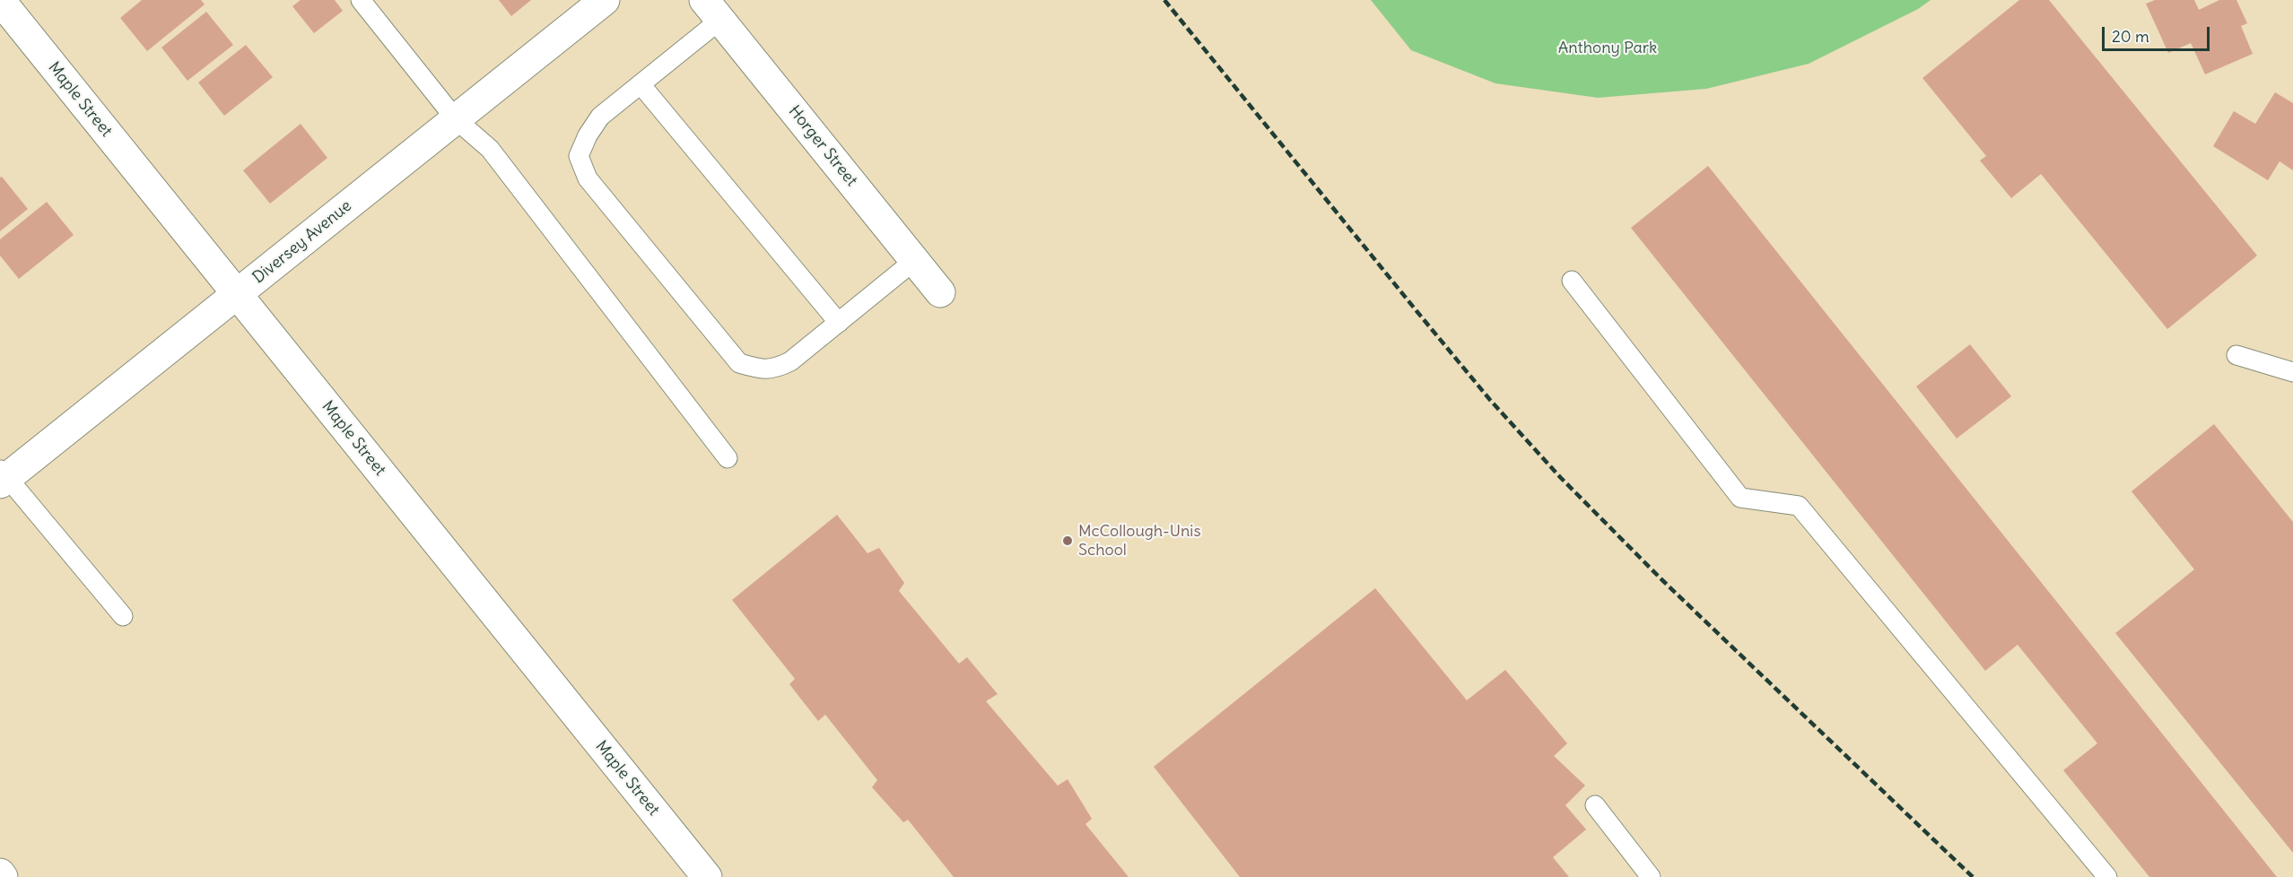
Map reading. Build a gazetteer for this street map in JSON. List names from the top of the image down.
{
  "streets": {
    "street": ["Maple Street", "Horger Street", "Diversey Avenue"]
  },
  "crossings": [
    ["Maple Street", "Diversey Avenue"]
  ],
  "parks": ["Anthony Park"],
  "places": ["McCollough-Unis School"],
  "scale_bar": "20 m"
}
